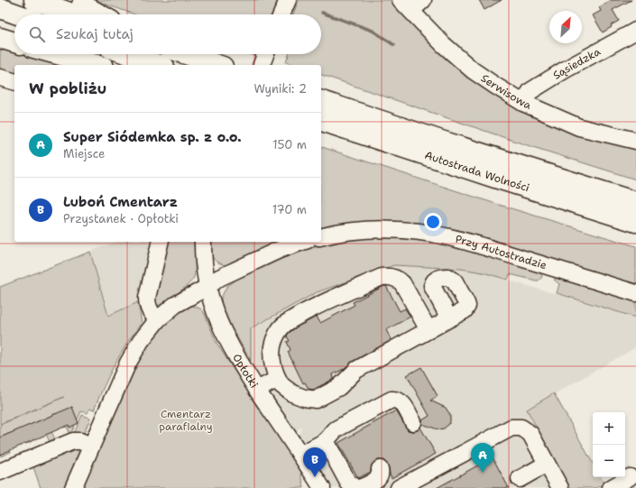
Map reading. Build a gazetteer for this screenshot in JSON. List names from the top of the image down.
{
  "streets": {
    "highway": ["Autostrada Wolności"],
    "street": [
      "Sąsiedzka",
      "Serwisowa",
      "Przy Autostradzie",
      "Opłotki"
    ]
  },
  "crossings": [
    ["Sąsiedzka", "Serwisowa"]
  ],
  "parks": ["Cmentarz parafialny"],
  "north": "top right",
  "page": {
    "search": "Szukaj tutaj",
    "heading": ["W pobliżu", "Wyniki: 2"],
    "list": [
      {
        "mark": "A",
        "name": "Super Siódemka sp. z o.o.",
        "note": "Miejsce",
        "value": "150 m"
      },
      {
        "mark": "B",
        "name": "Luboń Cmentarz",
        "note": "Przystanek · Opłotki",
        "value": "170 m"
      }
    ],
    "map_buttons": ["+", "−"],
    "pins": ["A", "B"]
  }
}
